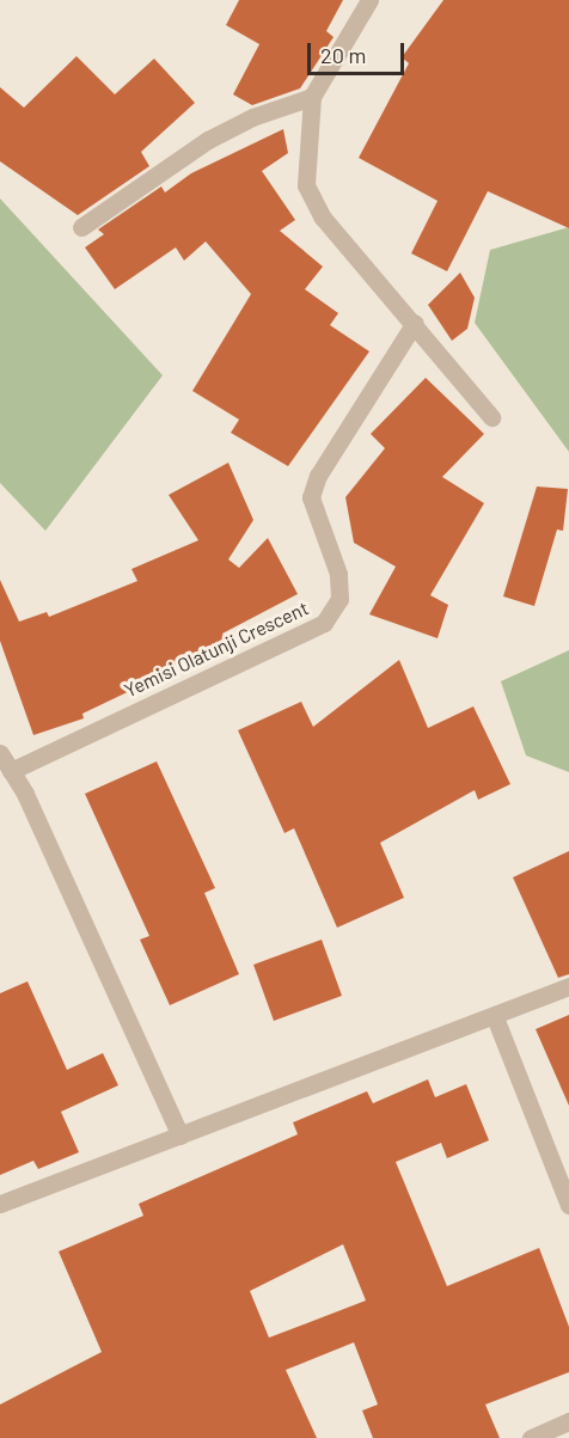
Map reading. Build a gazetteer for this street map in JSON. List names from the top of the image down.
{
  "streets": {
    "street": ["Yemisi Olatunji Crescent"]
  },
  "scale_bar": "20 m"
}
